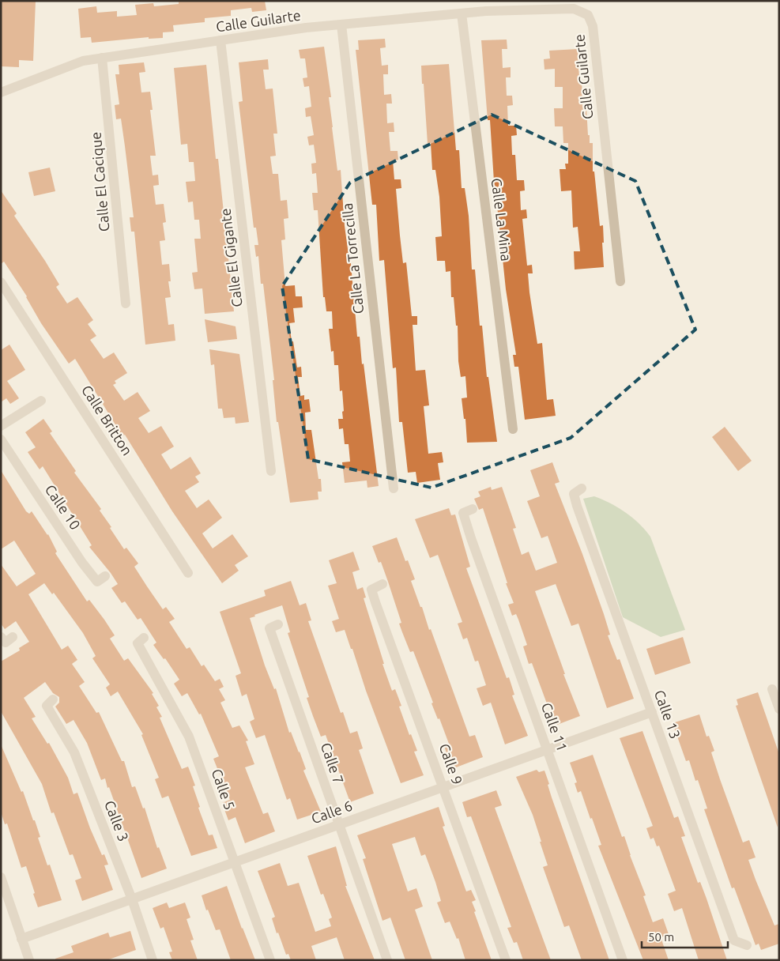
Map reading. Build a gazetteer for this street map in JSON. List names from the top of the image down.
{
  "streets": {
    "street": [
      "Calle Guilarte",
      "Calle El Cacique",
      "Calle La Mina",
      "Calle El Gigante",
      "Calle La Torrecilla",
      "Calle Britton",
      "Calle 10",
      "Calle 13",
      "Calle 11",
      "Calle 7",
      "Calle 9",
      "Calle 5",
      "Calle 6",
      "Calle 3"
    ]
  },
  "crossings": [
    ["Calle Guilarte", "Calle El Cacique"],
    ["Calle Guilarte", "Calle La Mina"],
    ["Calle Guilarte", "Calle El Gigante"],
    ["Calle Guilarte", "Calle La Torrecilla"],
    ["Calle 13", "Calle 6"],
    ["Calle 11", "Calle 6"],
    ["Calle 7", "Calle 6"],
    ["Calle 9", "Calle 6"],
    ["Calle 5", "Calle 6"],
    ["Calle 6", "Calle 3"]
  ],
  "scale_bar": "50 m"
}
